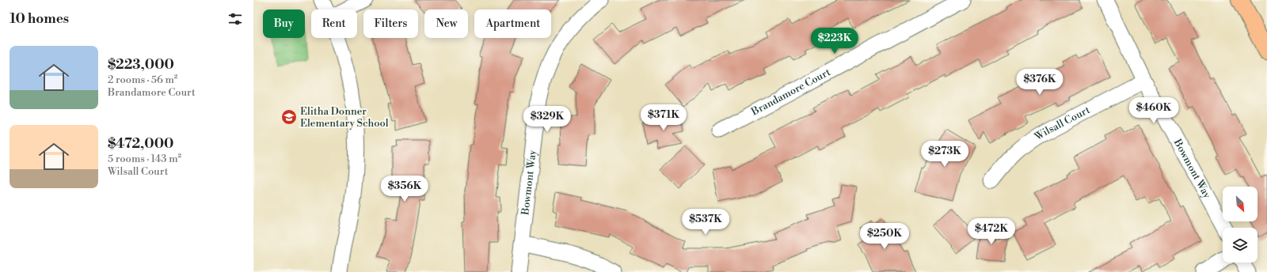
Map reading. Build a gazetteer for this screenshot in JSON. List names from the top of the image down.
{
  "streets": {
    "street": ["Brandamore Court", "Wilsall Court", "Bowmont Way"]
  },
  "crossings": [
    ["Wilsall Court", "Bowmont Way"]
  ],
  "places": {
    "school or university": ["Elitha Donner Elementary School"]
  },
  "north": "bottom right",
  "page": {
    "heading": "10 homes",
    "chip": [
      "Buy",
      "Rent",
      "Filters",
      "New",
      "Apartment"
    ],
    "price": [
      "$223K",
      "$376K",
      "$460K",
      "$371K",
      "$329K",
      "$273K",
      "$356K",
      "$537K",
      "$472K",
      "$250K"
    ],
    "list": [
      {
        "name": "$223,000",
        "note": "2 rooms · 56 m² · Brandamore Court"
      },
      {
        "name": "$472,000",
        "note": "5 rooms · 143 m² · Wilsall Court"
      }
    ]
  }
}
